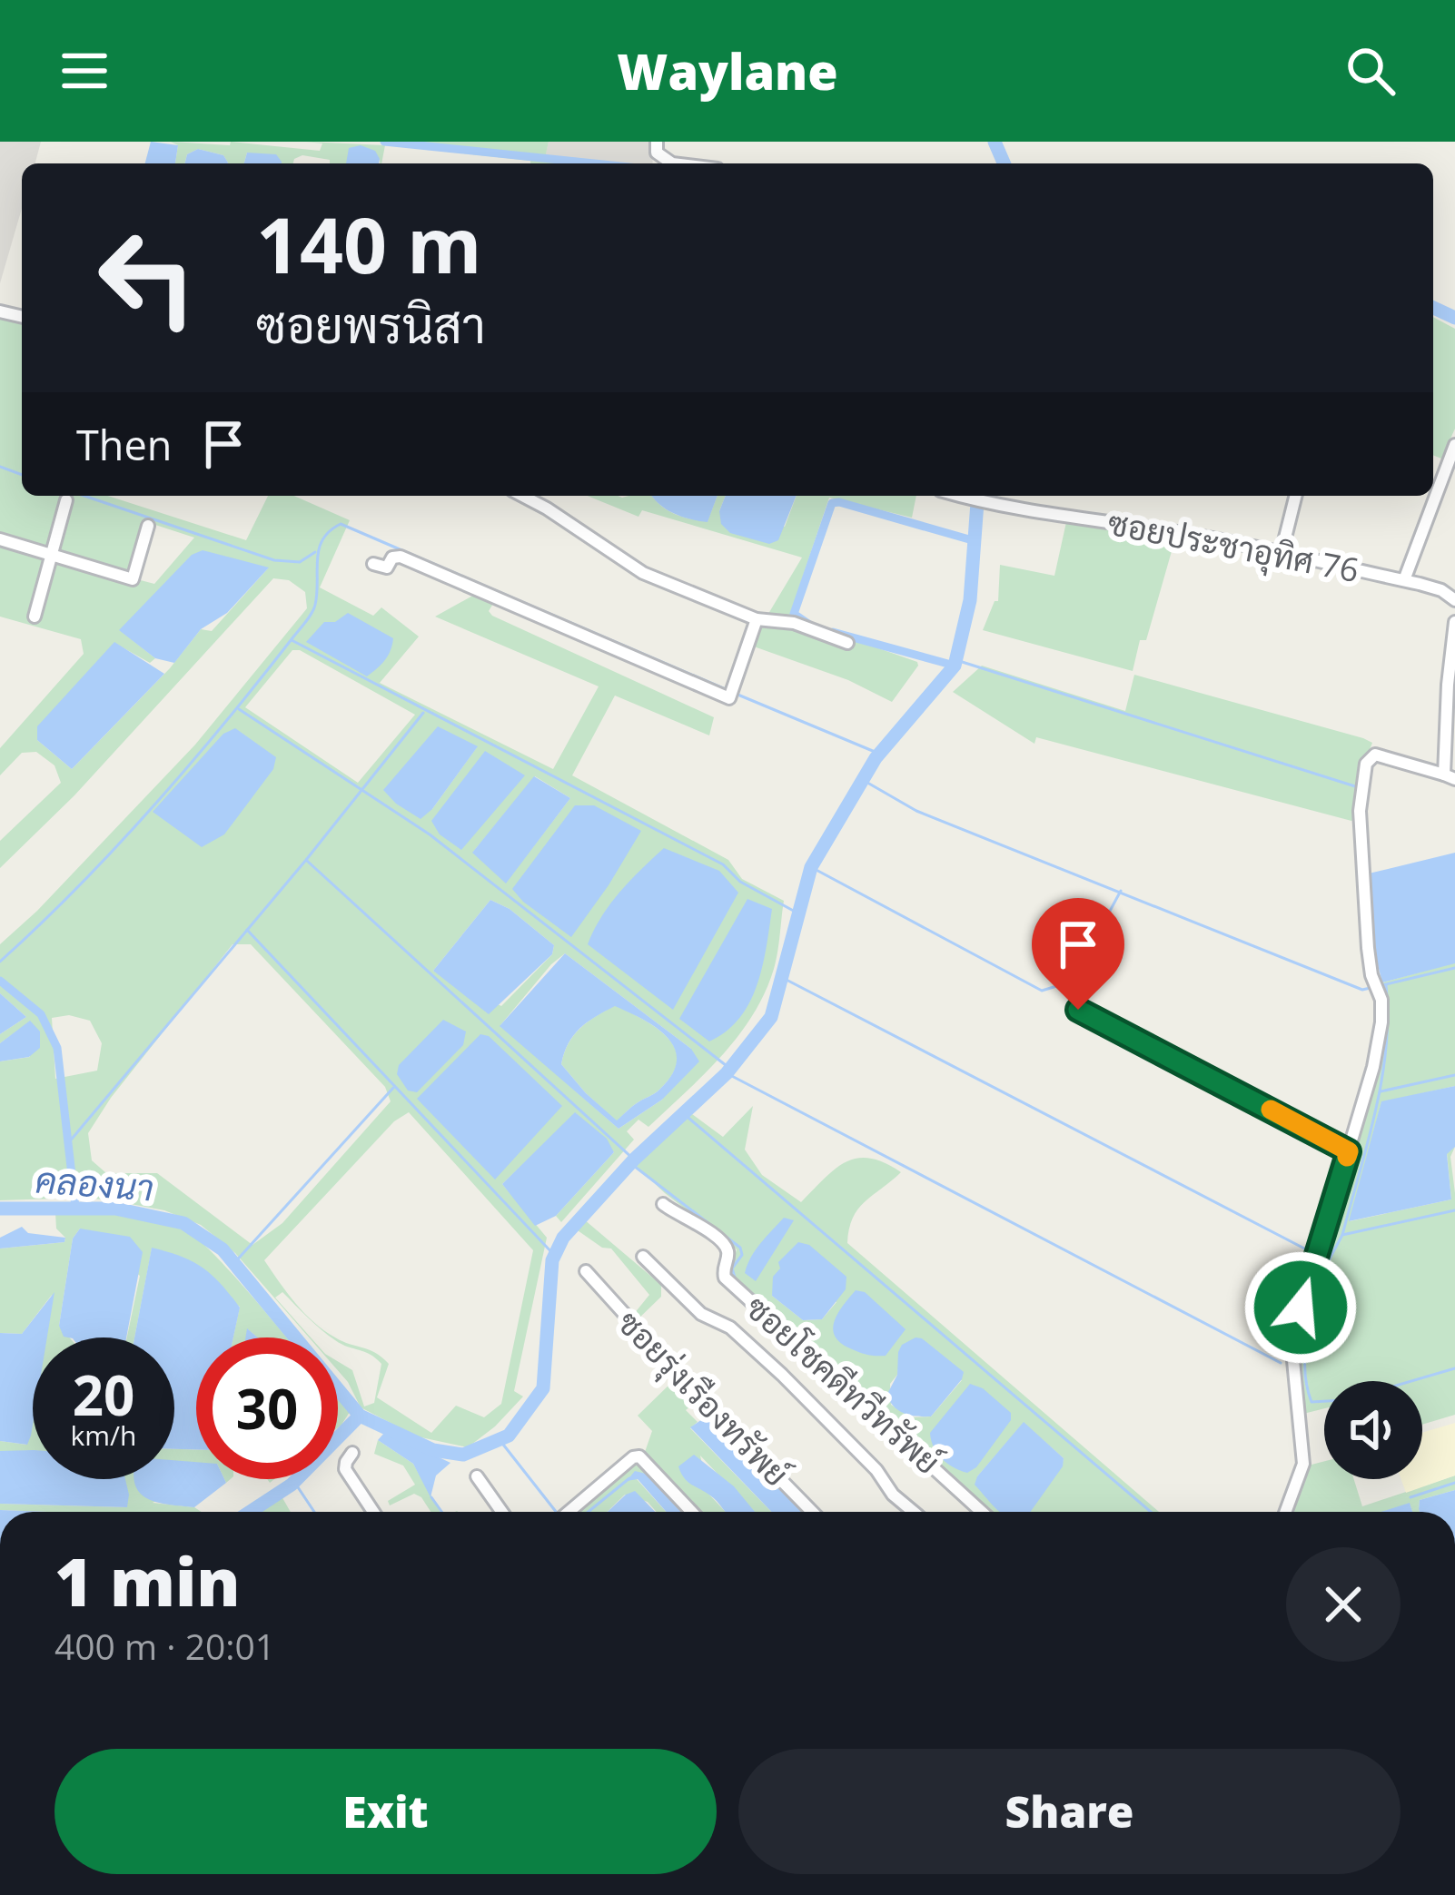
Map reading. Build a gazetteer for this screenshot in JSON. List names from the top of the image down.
{
  "streets": {
    "street": ["ซอยประชาอุทิศ 76", "ซอยโชคดีทวีทรัพย์", "ซอยรุ่งเรืองทรัพย์"]
  },
  "water": ["คลองนา"],
  "page": {
    "header": "Waylane",
    "turn": ["140 m", "ซอยพรนิสา"],
    "then": "Then",
    "speed": "20 km/h",
    "limit": "30",
    "heading": ["1 min", "400 m · 20:01"],
    "buttons": ["Exit", "Share"]
  }
}
